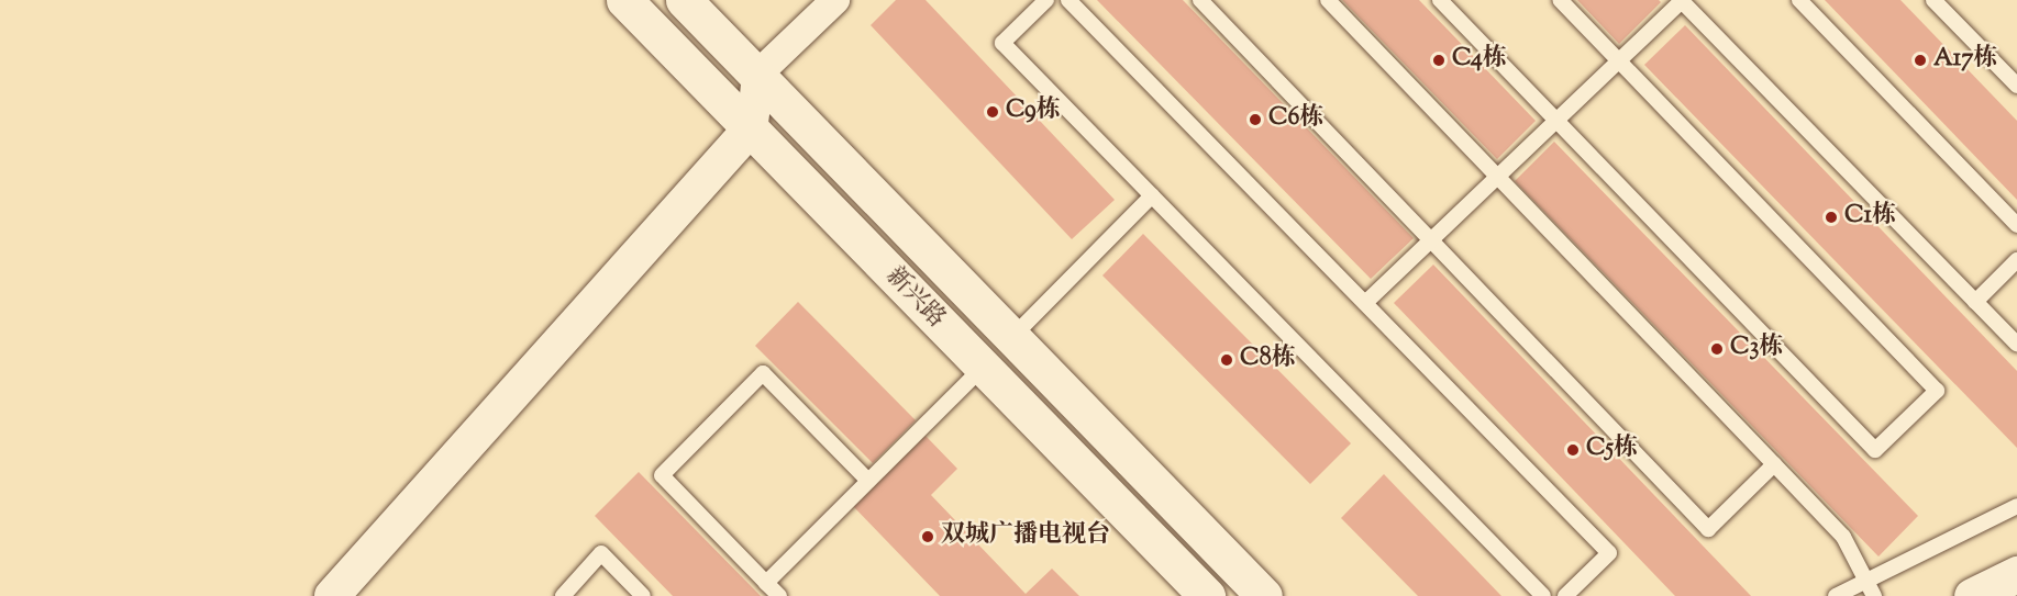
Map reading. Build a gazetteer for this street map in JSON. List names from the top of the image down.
{
  "streets": {
    "main road": ["新兴路"]
  },
  "places": [
    "C4栋",
    "A17栋",
    "C9栋",
    "C6栋",
    "C1栋",
    "C3栋",
    "C8栋",
    "C5栋",
    "双城广播电视台"
  ]
}
